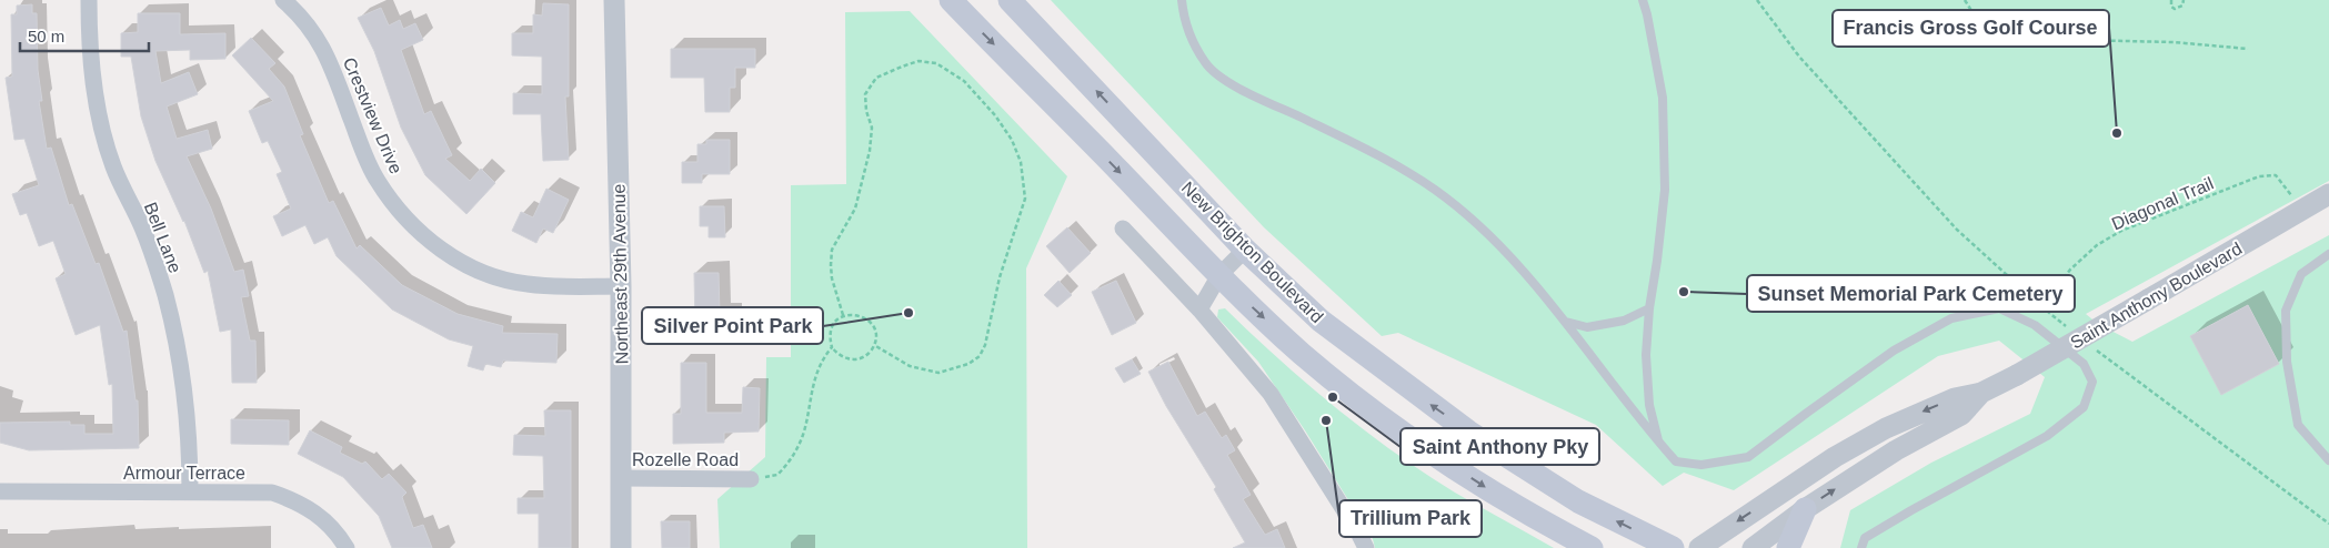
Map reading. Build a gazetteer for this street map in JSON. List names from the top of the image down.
{
  "streets": {
    "main road": ["New Brighton Boulevard"],
    "street": [
      "Crestview Drive",
      "Bell Lane",
      "Northeast 29th Avenue",
      "Saint Anthony Boulevard",
      "Rozelle Road",
      "Armour Terrace"
    ],
    "path": ["Diagonal Trail"]
  },
  "crossings": [
    ["Crestview Drive", "Northeast 29th Avenue"],
    ["Diagonal Trail", "Saint Anthony Boulevard"],
    ["Bell Lane", "Armour Terrace"],
    ["Northeast 29th Avenue", "Rozelle Road"]
  ],
  "places": [
    "Francis Gross Golf Course",
    "Sunset Memorial Park Cemetery",
    "Silver Point Park",
    "Saint Anthony Pky",
    "Trillium Park"
  ],
  "scale_bar": "50 m"
}
